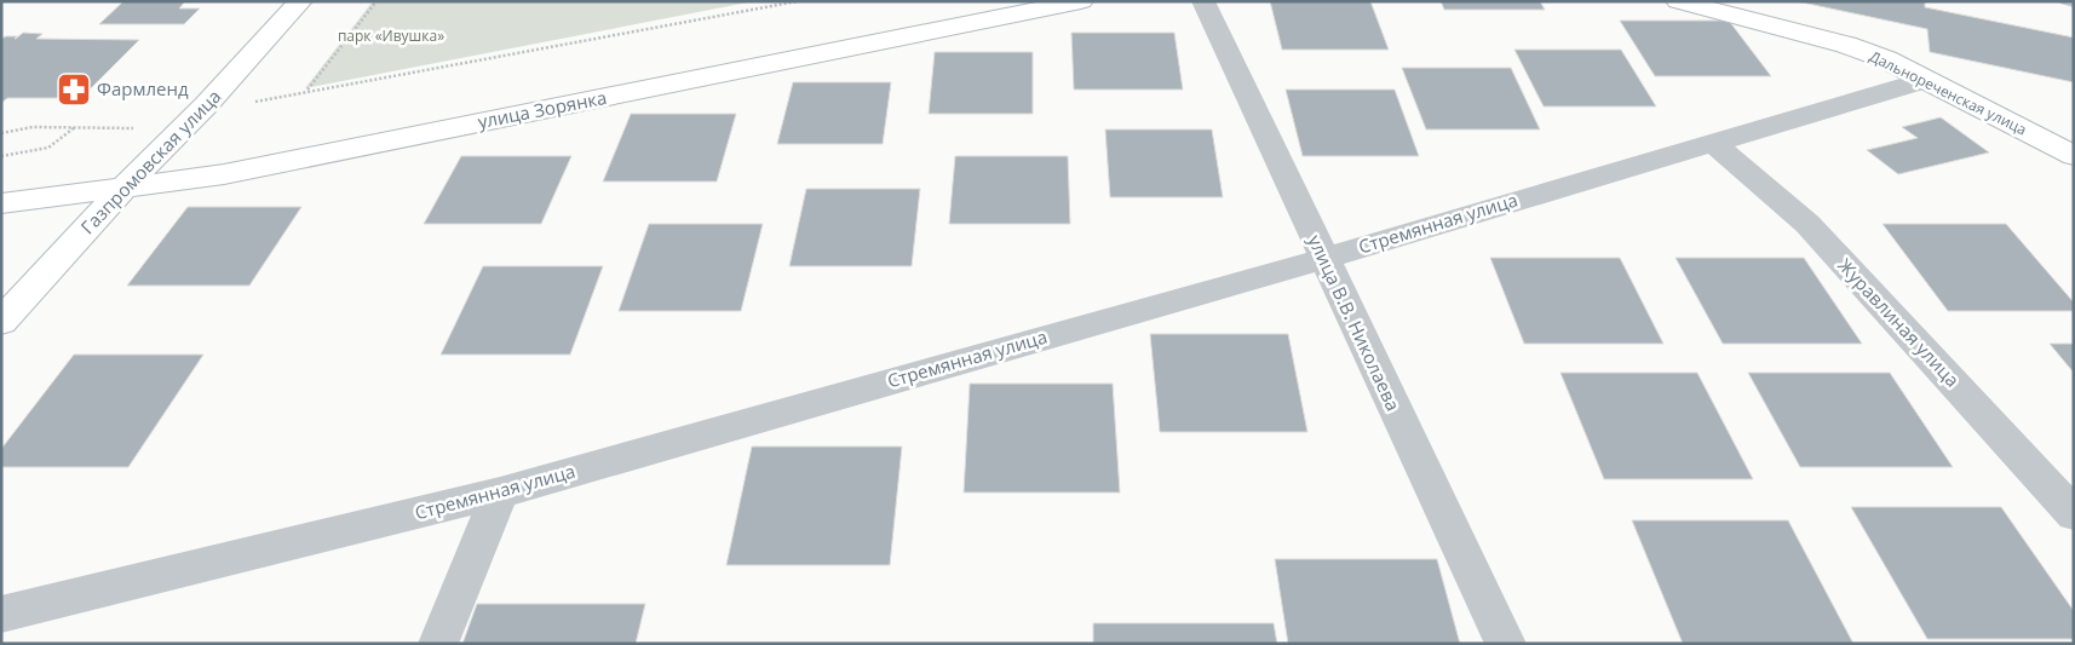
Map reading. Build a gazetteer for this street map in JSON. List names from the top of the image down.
{
  "streets": {
    "street": [
      "Дальнореченская улица",
      "улица Зорянка",
      "Газпромовская улица",
      "Стремянная улица",
      "улица В.В. Николаева",
      "Журавлиная улица"
    ]
  },
  "crossings": [
    ["Дальнореченская улица", "Стремянная улица"],
    ["улица Зорянка", "Газпромовская улица"],
    ["Стремянная улица", "улица В.В. Николаева"],
    ["Стремянная улица", "Журавлиная улица"]
  ],
  "parks": ["парк «Ивушка»"],
  "places": {
    "pharmacy": ["Фармленд"]
  }
}
